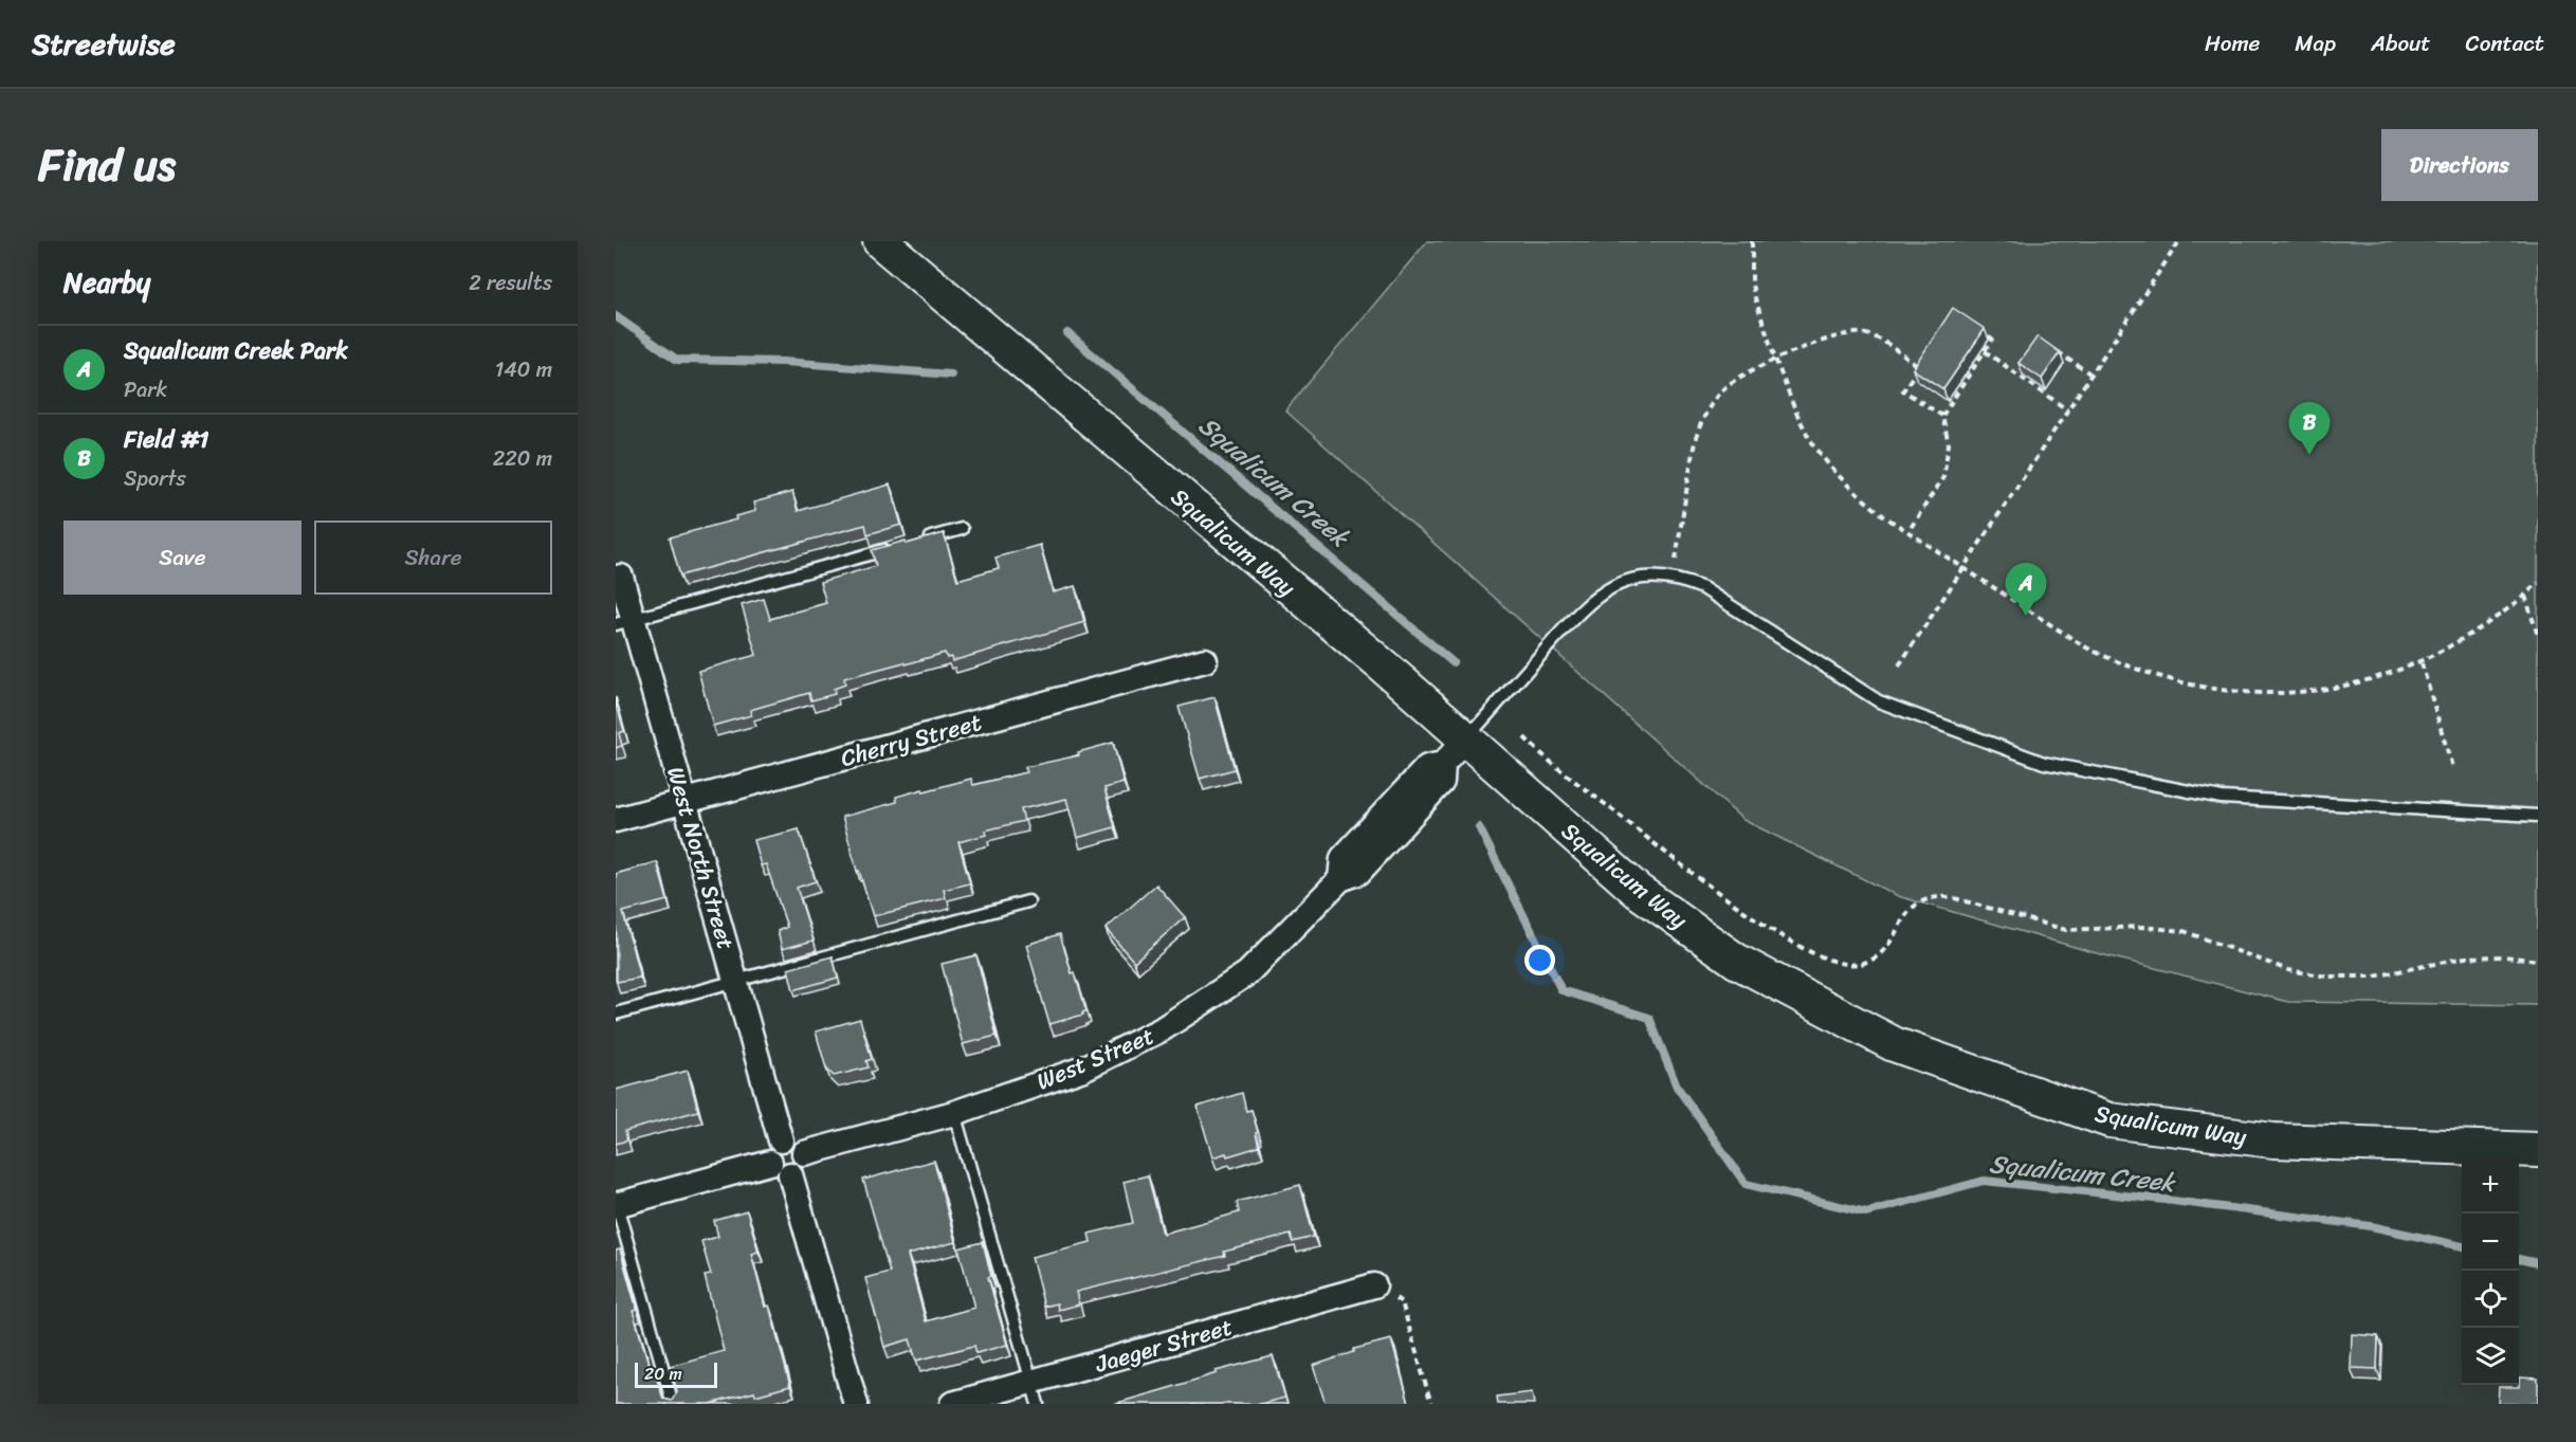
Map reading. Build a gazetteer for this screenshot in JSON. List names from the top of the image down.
{
  "streets": {
    "street": [
      "Squalicum Way",
      "Cherry Street",
      "West North Street",
      "West Street",
      "Jaeger Street"
    ]
  },
  "crossings": [
    ["Squalicum Way", "West Street"],
    ["Cherry Street", "West North Street"],
    ["West North Street", "West Street"]
  ],
  "water": ["Squalicum Creek"],
  "scale_bar": "20 m",
  "page": {
    "header": "Streetwise",
    "nav": [
      "Home",
      "Map",
      "About",
      "Contact"
    ],
    "title": "Find us",
    "buttons": [
      "Directions",
      ["Save", "Share"]
    ],
    "heading": ["Nearby", "2 results"],
    "list": [
      {
        "mark": "A",
        "name": "Squalicum Creek Park",
        "note": "Park",
        "value": "140 m"
      },
      {
        "mark": "B",
        "name": "Field #1",
        "note": "Sports",
        "value": "220 m"
      }
    ],
    "pins": ["B", "A"],
    "map_buttons": ["+", "−"],
    "scale": "20 m"
  }
}
